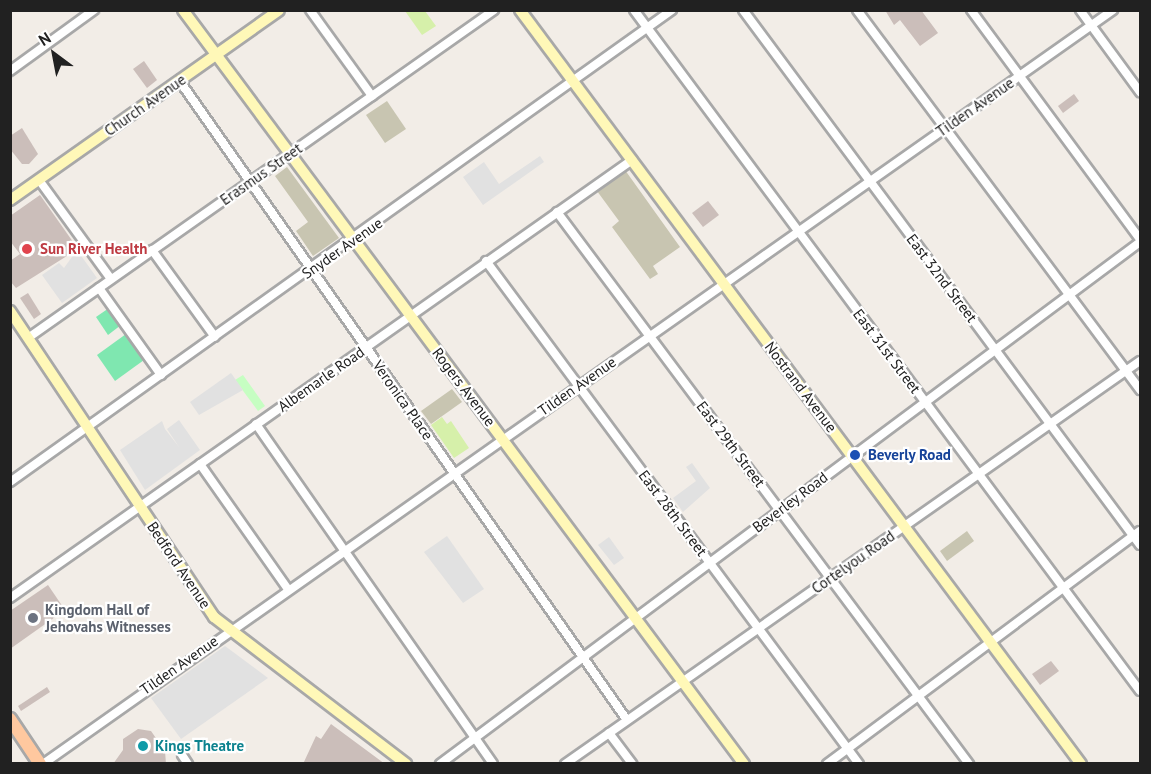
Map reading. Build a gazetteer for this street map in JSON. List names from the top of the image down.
{
  "streets": {
    "main road": [
      "Church Avenue",
      "Rogers Avenue",
      "Nostrand Avenue",
      "Bedford Avenue"
    ],
    "street": [
      "Tilden Avenue",
      "Erasmus Street",
      "Snyder Avenue",
      "East 32nd Street",
      "East 31st Street",
      "Albemarle Road",
      "Veronica Place",
      "East 29th Street",
      "Beverley Road",
      "East 28th Street",
      "Cortelyou Road"
    ]
  },
  "crossings": [
    ["Church Avenue", "Rogers Avenue"],
    ["Church Avenue", "Veronica Place"],
    ["Tilden Avenue", "East 32nd Street"],
    ["Tilden Avenue", "East 31st Street"],
    ["Tilden Avenue", "Rogers Avenue"],
    ["Tilden Avenue", "Nostrand Avenue"],
    ["Tilden Avenue", "Veronica Place"],
    ["Tilden Avenue", "East 29th Street"],
    ["Tilden Avenue", "East 28th Street"],
    ["Tilden Avenue", "Bedford Avenue"],
    ["Erasmus Street", "Rogers Avenue"],
    ["Erasmus Street", "Veronica Place"],
    ["Erasmus Street", "Bedford Avenue"],
    ["Snyder Avenue", "East 31st Street"],
    ["Snyder Avenue", "Rogers Avenue"],
    ["Snyder Avenue", "Nostrand Avenue"],
    ["Snyder Avenue", "Veronica Place"],
    ["Snyder Avenue", "Bedford Avenue"],
    ["East 32nd Street", "Beverley Road"],
    ["East 32nd Street", "Cortelyou Road"],
    ["East 31st Street", "Beverley Road"],
    ["East 31st Street", "Cortelyou Road"],
    ["Albemarle Road", "Rogers Avenue"],
    ["Albemarle Road", "Nostrand Avenue"],
    ["Albemarle Road", "Veronica Place"],
    ["Albemarle Road", "East 29th Street"],
    ["Albemarle Road", "East 28th Street"],
    ["Albemarle Road", "Bedford Avenue"],
    ["Rogers Avenue", "Beverley Road"],
    ["Rogers Avenue", "Cortelyou Road"],
    ["Nostrand Avenue", "Beverley Road"],
    ["Nostrand Avenue", "Cortelyou Road"],
    ["Veronica Place", "Beverley Road"],
    ["Veronica Place", "Cortelyou Road"],
    ["East 29th Street", "Beverley Road"],
    ["East 29th Street", "Cortelyou Road"],
    ["Beverley Road", "East 28th Street"],
    ["East 28th Street", "Cortelyou Road"]
  ],
  "places": [
    "Sun River Health",
    "Beverly Road",
    "Kingdom Hall of Jehovahs Witnesses",
    "Kings Theatre"
  ],
  "north": "top left"
}
